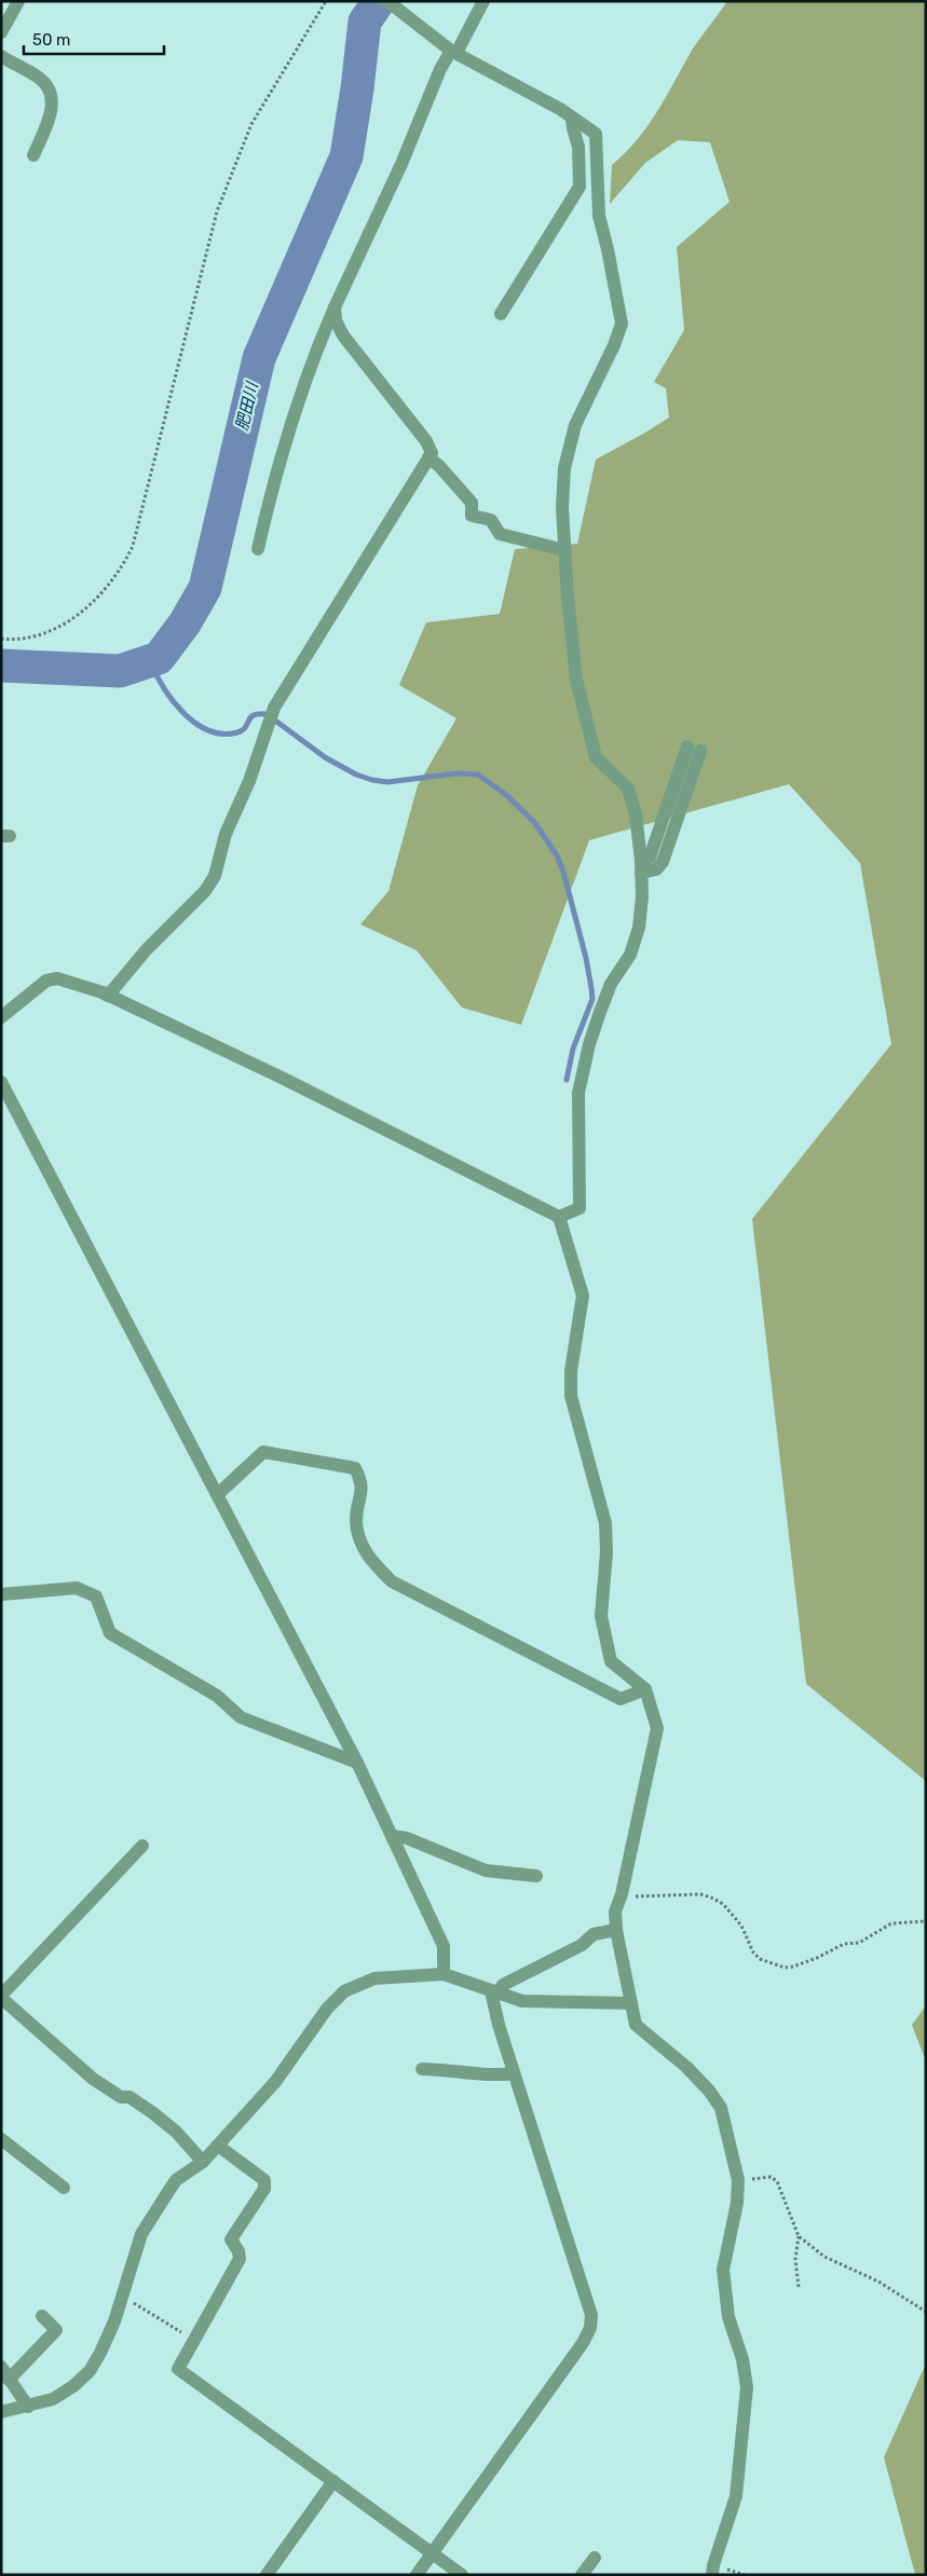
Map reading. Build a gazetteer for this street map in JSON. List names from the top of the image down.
{
  "water": ["肥田川"],
  "scale_bar": "50 m"
}
